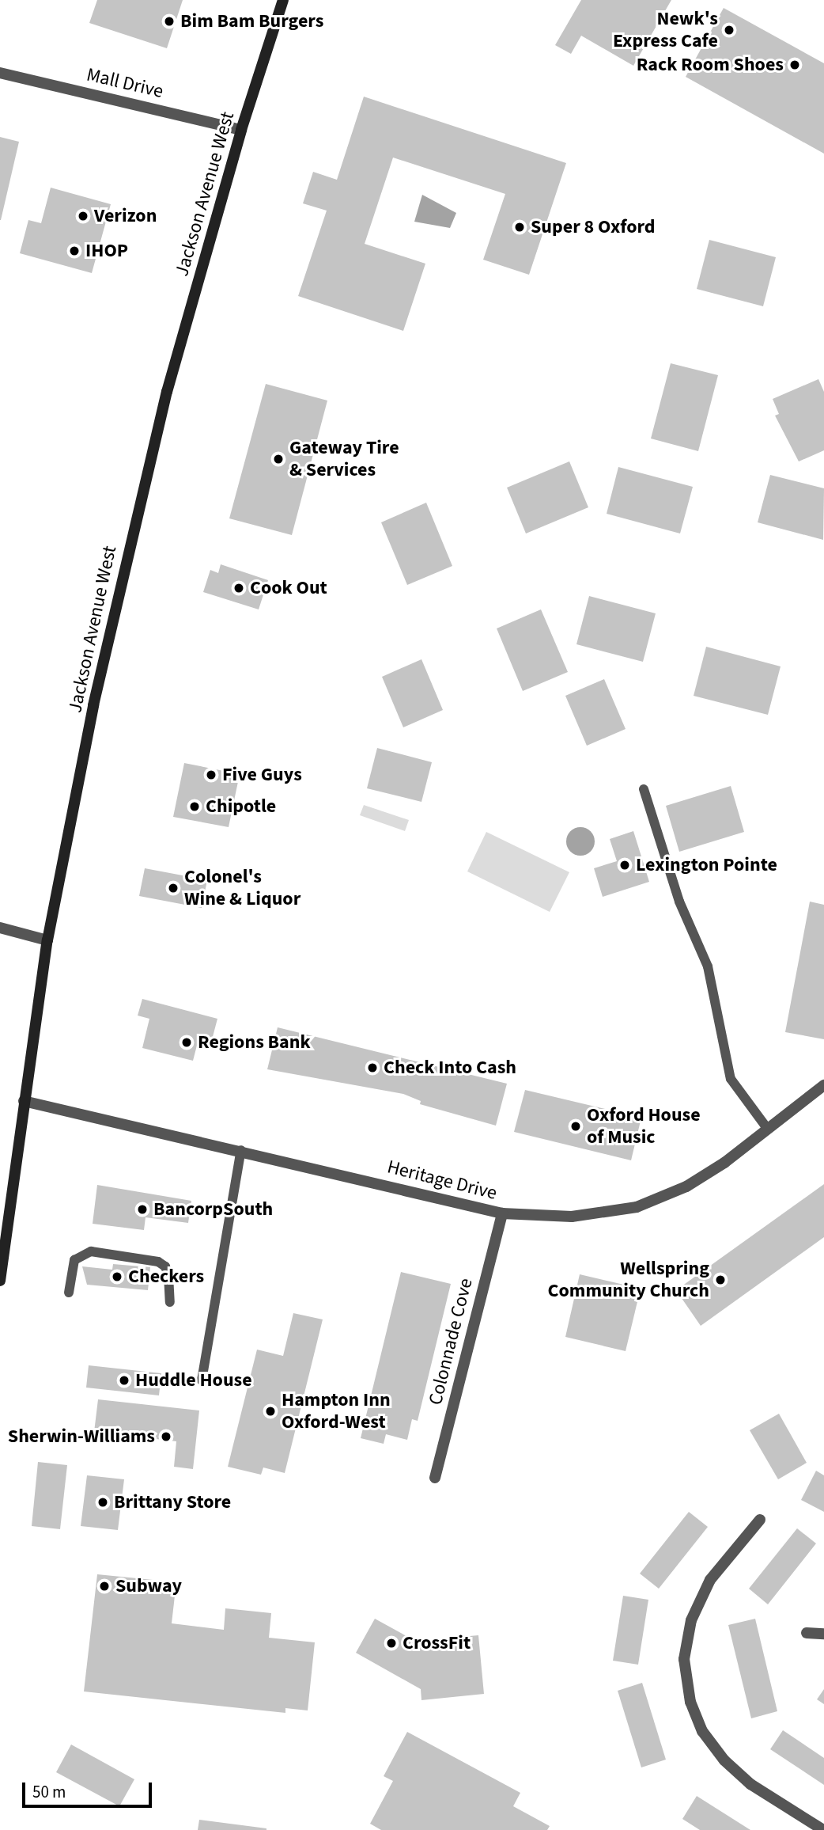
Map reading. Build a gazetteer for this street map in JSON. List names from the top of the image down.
{
  "streets": {
    "main road": ["Jackson Avenue West"],
    "street": ["Mall Drive", "Heritage Drive", "Colonnade Cove"]
  },
  "crossings": [
    ["Mall Drive", "Jackson Avenue West"],
    ["Jackson Avenue West", "Heritage Drive"],
    ["Heritage Drive", "Colonnade Cove"]
  ],
  "places": [
    "Bim Bam Burgers",
    "Newk's Express Cafe",
    "Rack Room Shoes",
    "Verizon",
    "Super 8 Oxford",
    "IHOP",
    "Gateway Tire & Services",
    "Cook Out",
    "Five Guys",
    "Chipotle",
    "Lexington Pointe",
    "Colonel's Wine & Liquor",
    "Regions Bank",
    "Check Into Cash",
    "Oxford House of Music",
    "BancorpSouth",
    "Checkers",
    "Wellspring Community Church",
    "Huddle House",
    "Hampton Inn Oxford-West",
    "Sherwin-Williams",
    "Brittany Store",
    "Subway",
    "CrossFit"
  ],
  "scale_bar": "50 m"
}
